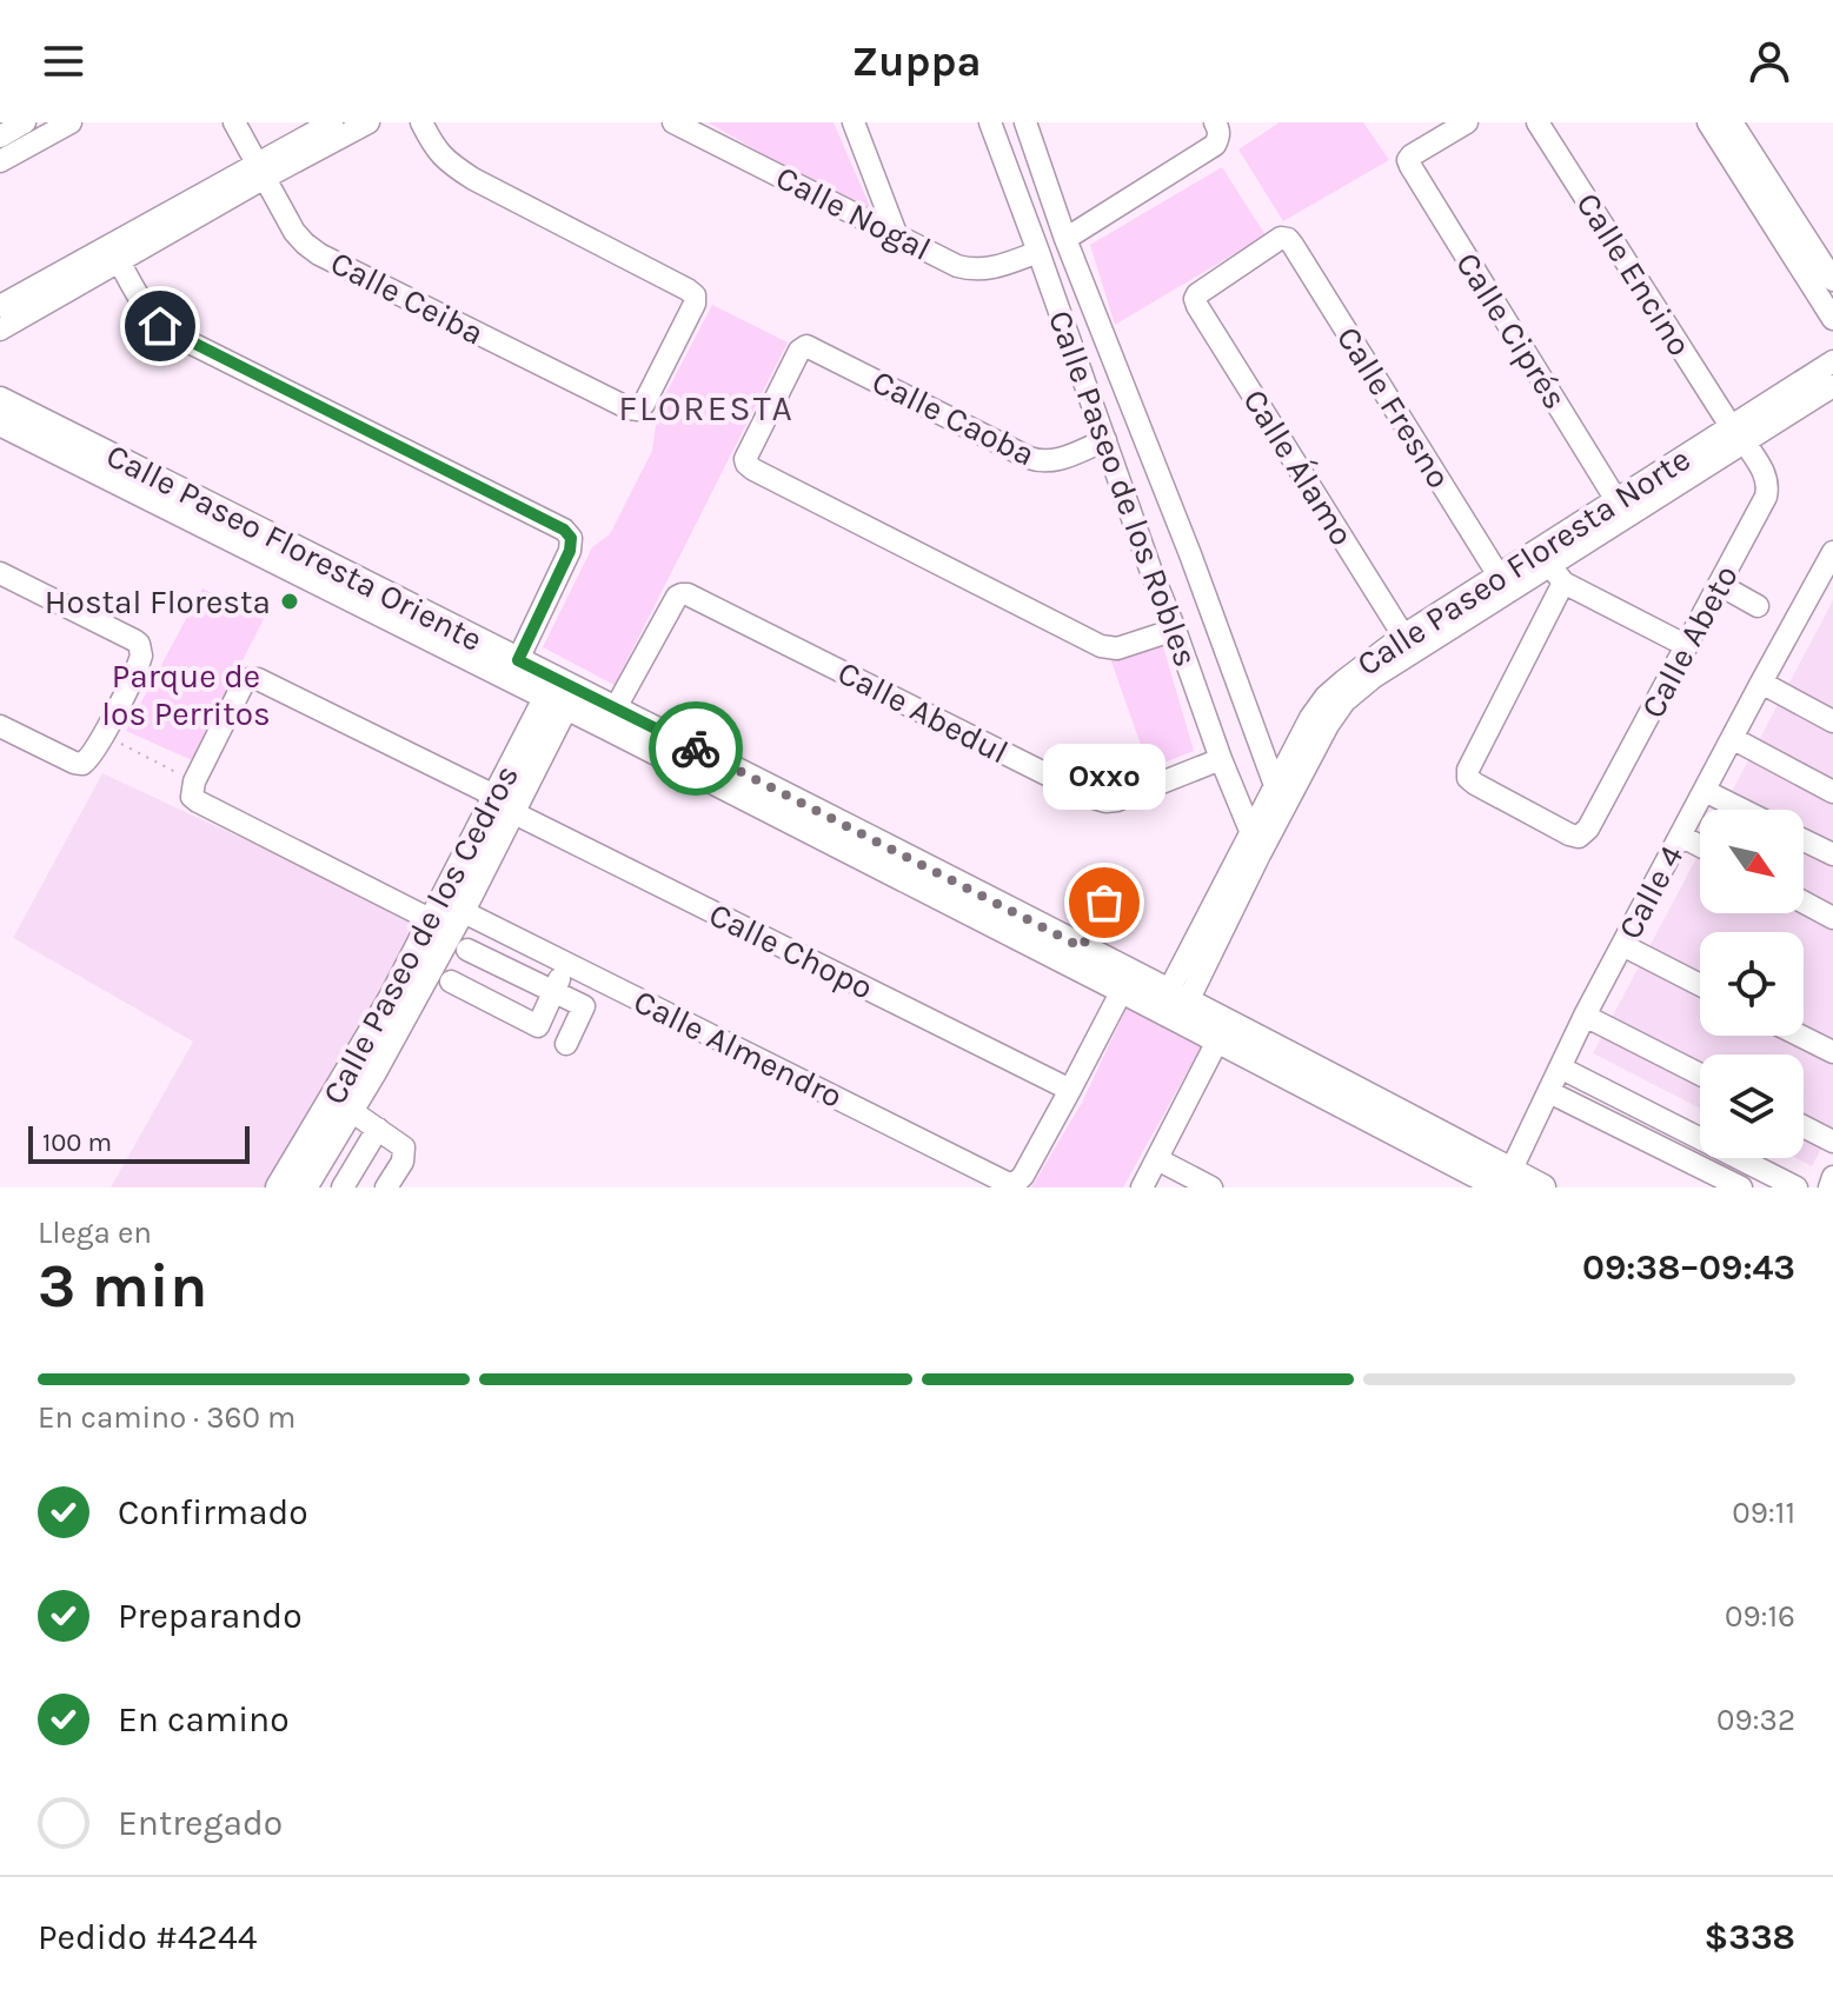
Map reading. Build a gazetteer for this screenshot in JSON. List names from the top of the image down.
{
  "streets": {
    "main road": ["Calle Paseo Floresta Oriente", "Calle Paseo de los Cedros"],
    "street": [
      "Calle Nogal",
      "Calle Encino",
      "Calle Ceiba",
      "Calle Ciprés",
      "Calle Fresno",
      "Calle Caoba",
      "Calle Álamo",
      "Calle Paseo de los Robles",
      "Calle Paseo Floresta Norte",
      "Calle Abeto",
      "Calle Abedul",
      "Calle 4",
      "Calle Chopo",
      "Calle Almendro"
    ]
  },
  "crossings": [
    ["Calle Nogal", "Calle Paseo de los Robles"],
    ["Calle Encino", "Calle Paseo Floresta Norte"],
    ["Calle Encino", "Calle Abeto"],
    ["Calle Ciprés", "Calle Paseo Floresta Norte"],
    ["Calle Fresno", "Calle Álamo"],
    ["Calle Fresno", "Calle Paseo Floresta Norte"],
    ["Calle Caoba", "Calle Paseo de los Robles"],
    ["Calle Álamo", "Calle Paseo Floresta Norte"],
    ["Calle Paseo de los Robles", "Calle Paseo Floresta Norte"],
    ["Calle Paseo de los Robles", "Calle Abedul"],
    ["Calle Paseo Floresta Oriente", "Calle Paseo Floresta Norte"],
    ["Calle Paseo Floresta Oriente", "Calle Abedul"],
    ["Calle Paseo Floresta Oriente", "Calle 4"],
    ["Calle Paseo Floresta Oriente", "Calle Paseo de los Cedros"],
    ["Calle Paseo Floresta Norte", "Calle Abeto"],
    ["Calle Paseo de los Cedros", "Calle Chopo"],
    ["Calle Paseo de los Cedros", "Calle Almendro"],
    ["Calle Chopo", "Calle Almendro"]
  ],
  "districts": ["FLORESTA"],
  "parks": ["Parque de los Perritos"],
  "places": ["Hostal Floresta", "Oxxo"],
  "scale_bar": "100 m",
  "north": "bottom right",
  "page": {
    "header": "Zuppa",
    "bubble": "Oxxo",
    "scale": "100 m",
    "heading": ["3 min", "Llega en", "09:38–09:43"],
    "panel": ["Pedido #4244", "$338"],
    "bar": "En camino · 360 m",
    "list": [
      ["Confirmado", "09:11"],
      ["Preparando", "09:16"],
      ["En camino", "09:32"],
      "Entregado"
    ]
  }
}
